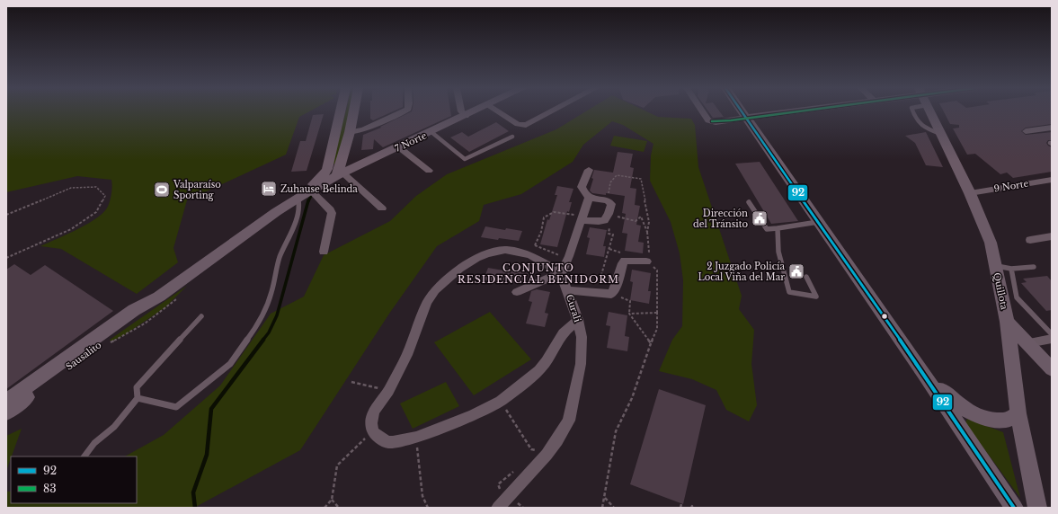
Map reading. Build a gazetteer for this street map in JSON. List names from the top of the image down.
{
  "streets": {
    "main road": ["7 Norte", "Quillota", "Sausalito"],
    "street": ["9 Norte", "Curali"]
  },
  "crossings": [
    ["7 Norte", "Sausalito"],
    ["9 Norte", "Quillota"]
  ],
  "districts": ["CONJUNTO RESIDENCIAL BENIDORM"],
  "places": {
    "hotel": ["Zuhause Belinda"],
    "sports": ["Valparaíso Sporting"],
    "public building": ["Dirección del Tránsito", "2 Juzgado Policía Local Viña del Mar"]
  },
  "lines": ["transit line 92", "transit line 83"],
  "legend": ["92", "83"]
}
